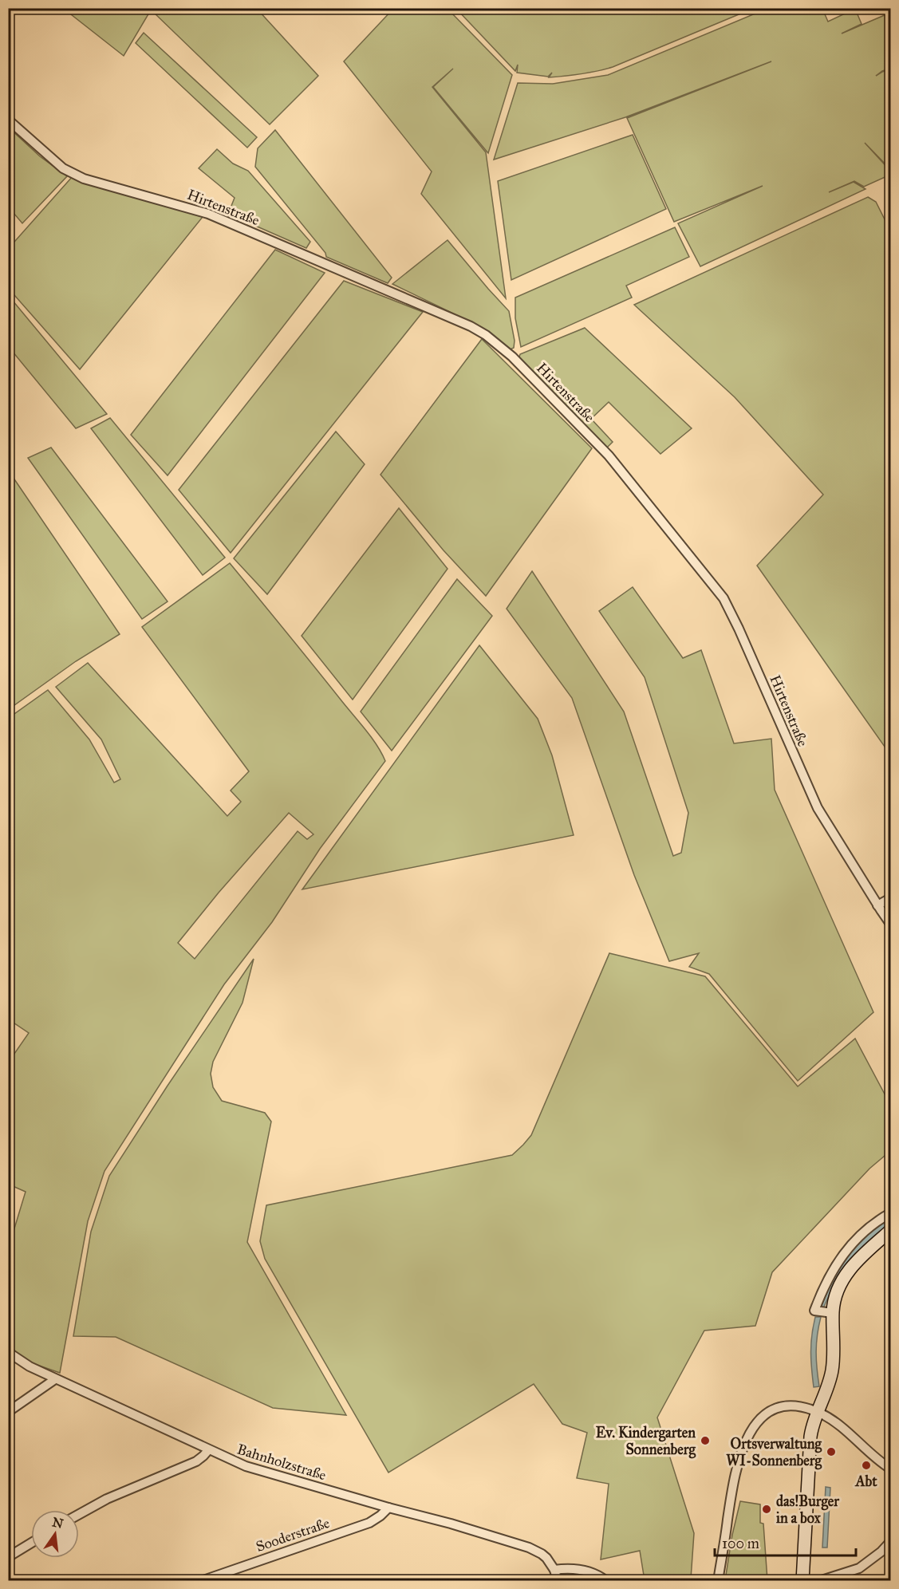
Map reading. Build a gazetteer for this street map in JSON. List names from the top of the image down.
{
  "streets": {
    "street": ["Hirtenstraße", "Bahnholzstraße", "Sooderstraße"]
  },
  "crossings": [
    ["Bahnholzstraße", "Sooderstraße"]
  ],
  "places": [
    "Ev. Kindergarten Sonnenberg",
    "Ortsverwaltung WI-Sonnenberg",
    "Abt",
    "das!Burger in a box"
  ],
  "scale_bar": "100 m",
  "north": "top"
}
